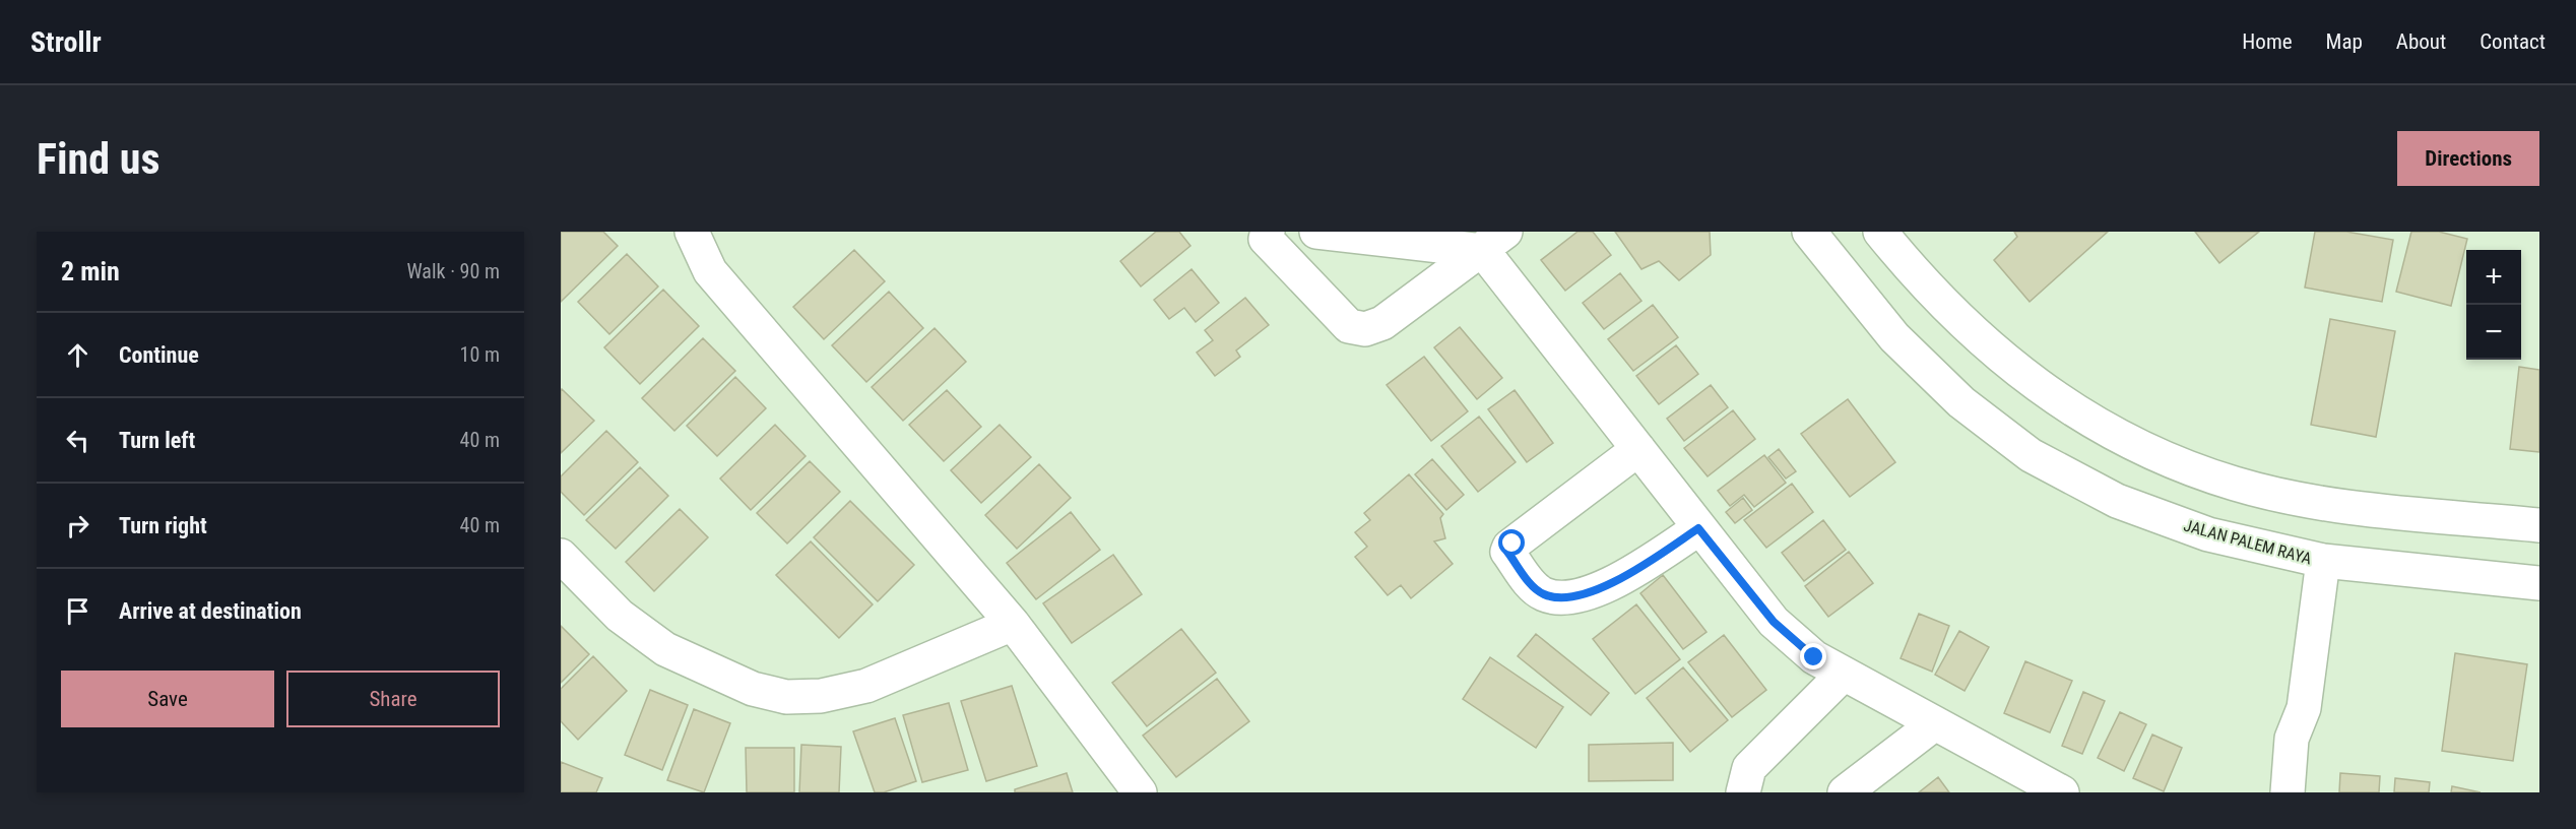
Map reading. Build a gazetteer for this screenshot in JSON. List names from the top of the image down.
{
  "streets": {
    "street": ["JALAN PALEM RAYA"]
  },
  "page": {
    "header": "Strollr",
    "nav": [
      "Home",
      "Map",
      "About",
      "Contact"
    ],
    "buttons": [
      "Directions",
      ["Save", "Share"]
    ],
    "title": "Find us",
    "heading": ["2 min", "Walk · 90 m"],
    "map_buttons": ["+", "−"],
    "list": [
      ["Continue", "10 m"],
      ["Turn left", "40 m"],
      ["Turn right", "40 m"],
      "Arrive at destination"
    ]
  }
}
